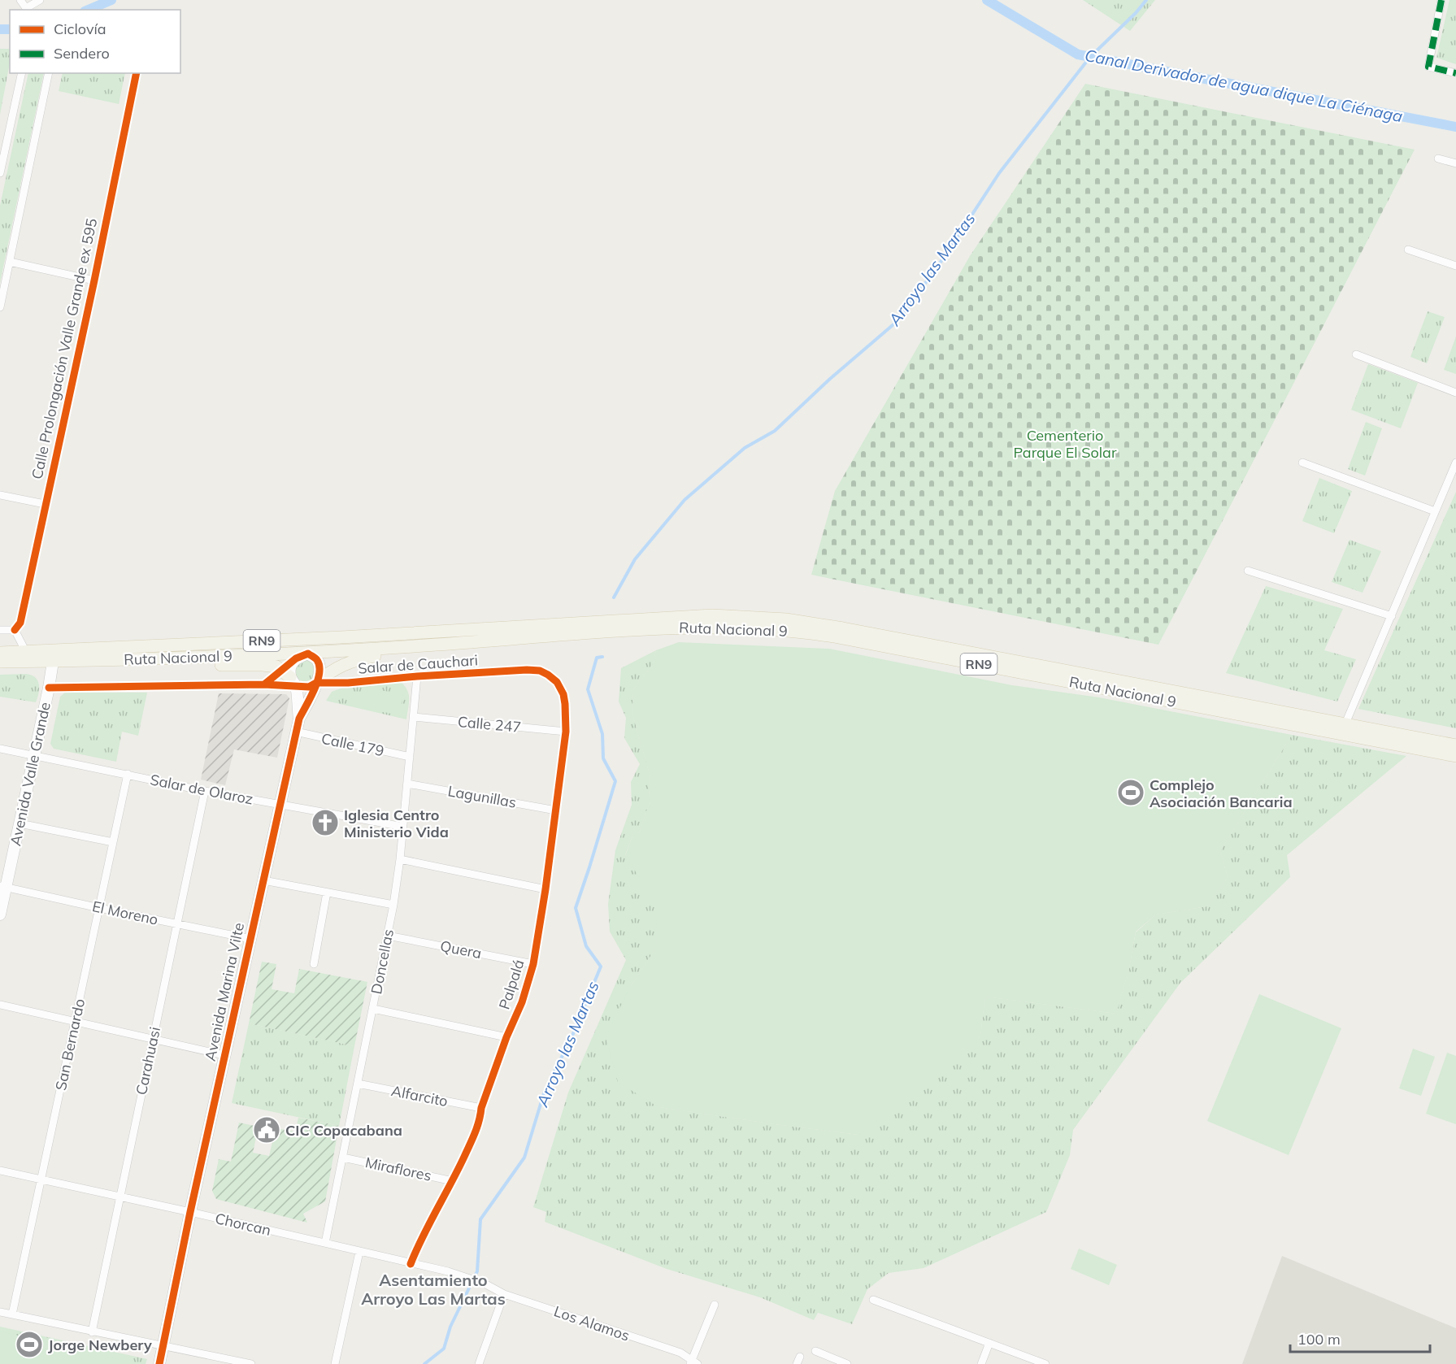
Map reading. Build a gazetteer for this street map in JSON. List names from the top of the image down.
{
  "streets": {
    "main road": ["Ruta Nacional 9", "RN9"],
    "street": [
      "Calle Prolongación Valle Grande ex 595",
      "Salar de Cauchari",
      "Calle 247",
      "Calle 179",
      "Avenida Valle Grande",
      "Salar de Olaroz",
      "Lagunillas",
      "El Moreno",
      "Quera",
      "Doncellas",
      "Palpalá",
      "Avenida Marina Vilte",
      "San Bernardo",
      "Carahuasi",
      "Alfarcito",
      "Miraflores",
      "Chorcan",
      "Los Alamos"
    ]
  },
  "crossings": [
    ["Ruta Nacional 9", "Salar de Cauchari"],
    ["Ruta Nacional 9", "Avenida Valle Grande"],
    ["Ruta Nacional 9", "Avenida Marina Vilte"],
    ["Salar de Cauchari", "Avenida Valle Grande"],
    ["Salar de Cauchari", "Doncellas"],
    ["Salar de Cauchari", "Palpalá"],
    ["Salar de Cauchari", "Avenida Marina Vilte"],
    ["Calle 247", "Doncellas"],
    ["Calle 247", "Palpalá"],
    ["Calle 179", "Doncellas"],
    ["Calle 179", "Avenida Marina Vilte"],
    ["Avenida Valle Grande", "Salar de Olaroz"],
    ["Avenida Valle Grande", "El Moreno"],
    ["Salar de Olaroz", "Doncellas"],
    ["Salar de Olaroz", "Avenida Marina Vilte"],
    ["Salar de Olaroz", "San Bernardo"],
    ["Salar de Olaroz", "Carahuasi"],
    ["Lagunillas", "Doncellas"],
    ["Lagunillas", "Palpalá"],
    ["El Moreno", "Avenida Marina Vilte"],
    ["El Moreno", "San Bernardo"],
    ["El Moreno", "Carahuasi"],
    ["Quera", "Doncellas"],
    ["Quera", "Palpalá"],
    ["Doncellas", "Alfarcito"],
    ["Doncellas", "Miraflores"],
    ["Doncellas", "Chorcan"],
    ["Palpalá", "Alfarcito"],
    ["Palpalá", "Miraflores"],
    ["Palpalá", "Chorcan"],
    ["Avenida Marina Vilte", "Chorcan"],
    ["San Bernardo", "Chorcan"],
    ["Carahuasi", "Chorcan"],
    ["Chorcan", "Los Alamos"]
  ],
  "districts": ["Asentamiento Arroyo Las Martas"],
  "water": ["Canal Derivador de agua dique La Ciénaga", "Arroyo las Martas"],
  "parks": ["Cementerio Parque El Solar"],
  "places": {
    "sports": ["Complejo Asociación Bancaria", "Jorge Newbery"],
    "church": ["Iglesia Centro Ministerio Vida"],
    "public building": ["CIC Copacabana"]
  },
  "legend": ["Ciclovía", "Sendero"],
  "scale_bar": "100 m"
}
